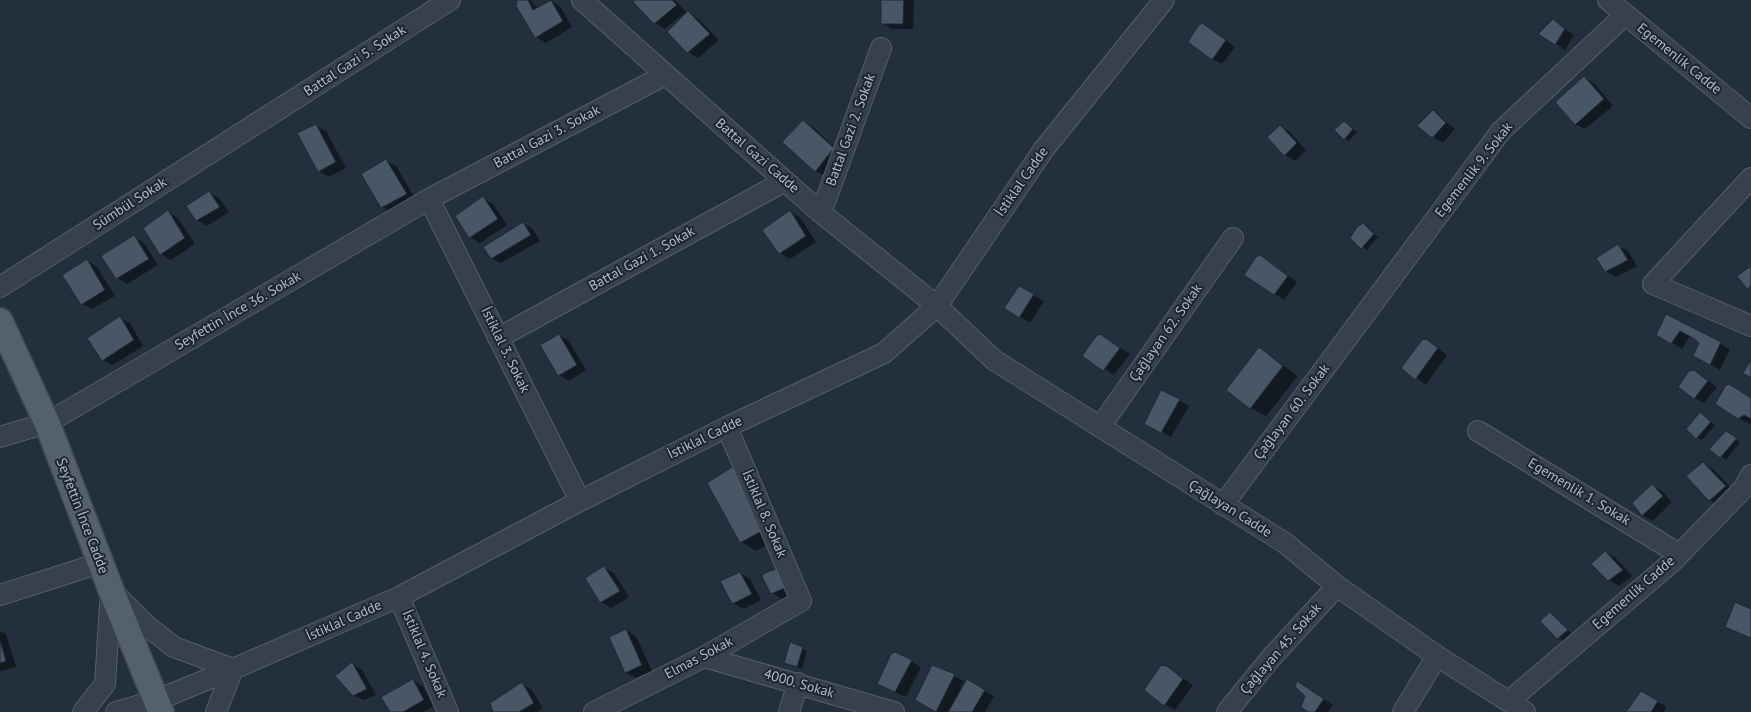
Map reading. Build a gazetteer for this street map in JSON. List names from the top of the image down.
{
  "streets": {
    "main road": ["Seyfettin İnce Cadde"],
    "street": [
      "Egemenlik Cadde",
      "Battal Gazi 5. Sokak",
      "Battal Gazi 2. Sokak",
      "Battal Gazi 3. Sokak",
      "Battal Gazi Cadde",
      "Egemenlik 9. Sokak",
      "İstiklal Cadde",
      "Sümbül Sokak",
      "Battal Gazi 1. Sokak",
      "Seyfettin İnce 36. Sokak",
      "Çağlayan 62. Sokak",
      "İstiklal 3. Sokak",
      "Çağlayan 60. Sokak",
      "Egemenlik 1. Sokak",
      "Çağlayan Cadde",
      "İstiklal 8. Sokak",
      "Çağlayan 45. Sokak",
      "İstiklal 4. Sokak",
      "Elmas Sokak",
      "4000. Sokak"
    ]
  },
  "crossings": [
    ["Egemenlik Cadde", "Egemenlik 9. Sokak"],
    ["Egemenlik Cadde", "Egemenlik 1. Sokak"],
    ["Egemenlik Cadde", "Çağlayan Cadde"],
    ["Battal Gazi 5. Sokak", "Sümbül Sokak"],
    ["Battal Gazi 2. Sokak", "Battal Gazi Cadde"],
    ["Battal Gazi 3. Sokak", "Battal Gazi Cadde"],
    ["Battal Gazi 3. Sokak", "Seyfettin İnce 36. Sokak"],
    ["Battal Gazi 3. Sokak", "İstiklal 3. Sokak"],
    ["Battal Gazi Cadde", "İstiklal Cadde"],
    ["Battal Gazi Cadde", "Battal Gazi 1. Sokak"],
    ["Battal Gazi Cadde", "Çağlayan Cadde"],
    ["Egemenlik 9. Sokak", "Çağlayan 60. Sokak"],
    ["İstiklal Cadde", "İstiklal 3. Sokak"],
    ["İstiklal Cadde", "Çağlayan Cadde"],
    ["İstiklal Cadde", "İstiklal 8. Sokak"],
    ["İstiklal Cadde", "Seyfettin İnce Cadde"],
    ["İstiklal Cadde", "İstiklal 4. Sokak"],
    ["Battal Gazi 1. Sokak", "İstiklal 3. Sokak"],
    ["Seyfettin İnce 36. Sokak", "İstiklal 3. Sokak"],
    ["Seyfettin İnce 36. Sokak", "Seyfettin İnce Cadde"],
    ["Çağlayan 62. Sokak", "Çağlayan Cadde"],
    ["Çağlayan 60. Sokak", "Çağlayan Cadde"],
    ["Çağlayan Cadde", "Çağlayan 45. Sokak"],
    ["İstiklal 8. Sokak", "Elmas Sokak"],
    ["Elmas Sokak", "4000. Sokak"]
  ]
}
